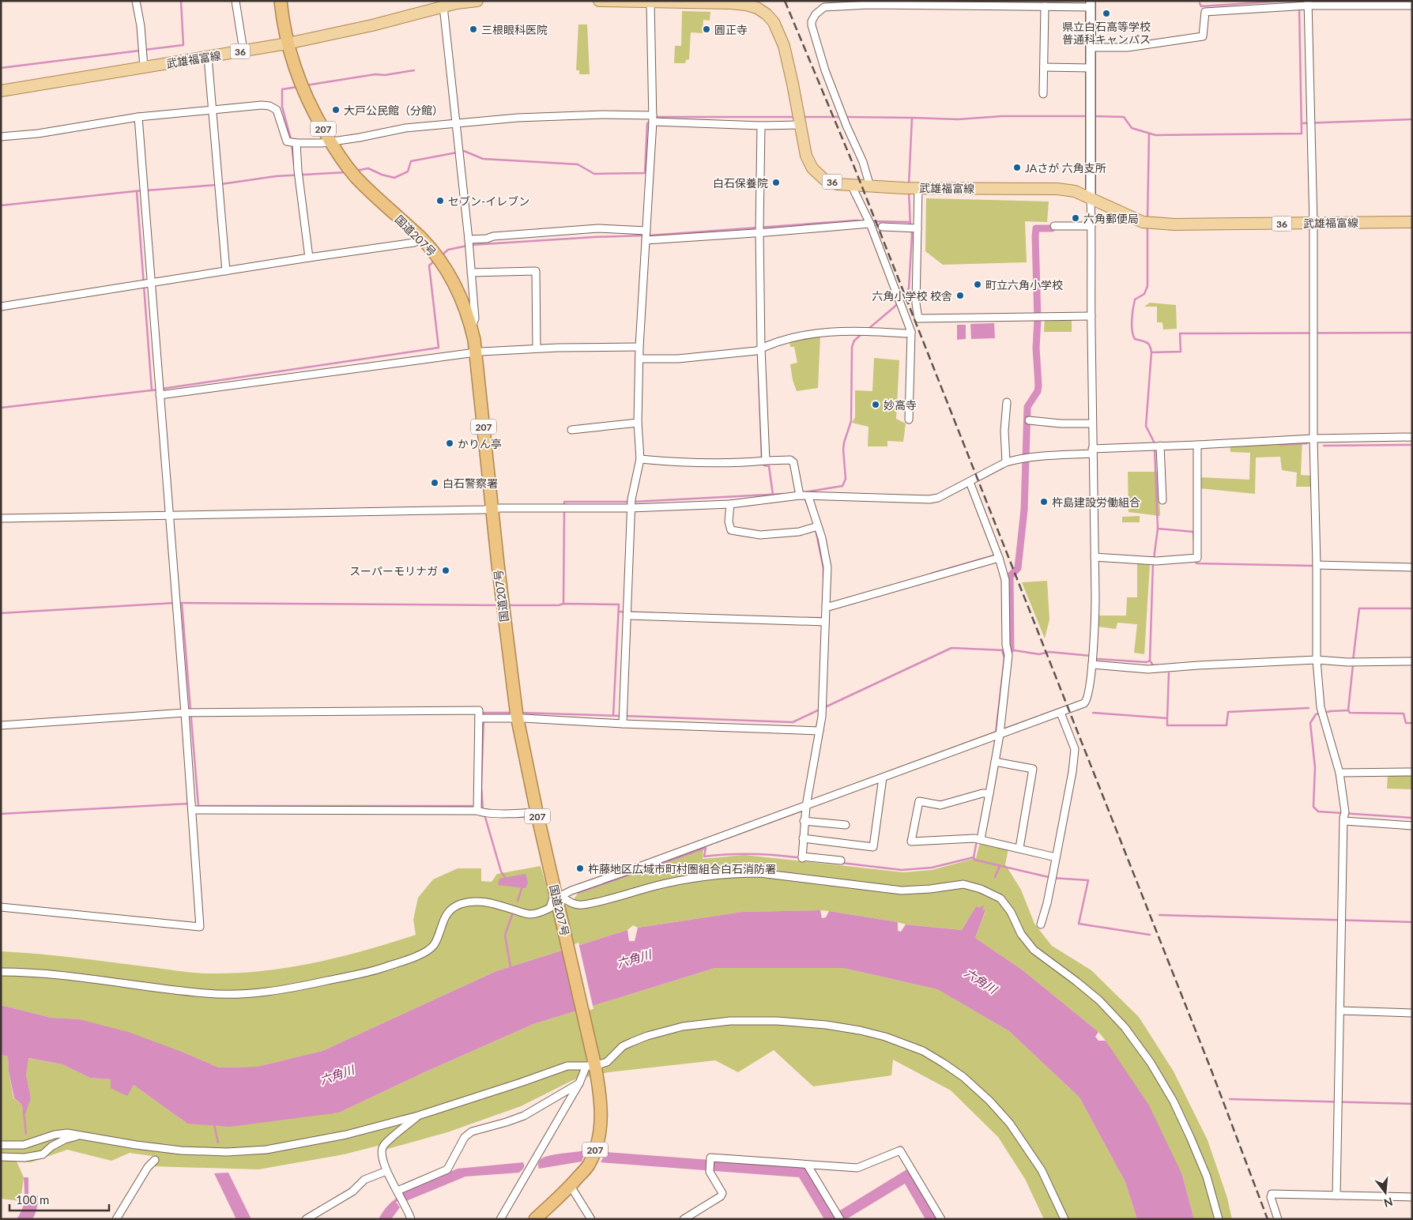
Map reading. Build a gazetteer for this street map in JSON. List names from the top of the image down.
{
  "streets": {
    "highway": ["207", "国道207号"],
    "main road": ["36", "武雄福富線"]
  },
  "crossings": [
    ["武雄福富線", "国道207号"]
  ],
  "water": ["六角川"],
  "places": [
    "県立白石高等学校 普通科キャンパス",
    "三根眼科医院",
    "圓正寺",
    "大戸公民館（分館）",
    "JAさが 六角支所",
    "白石保養院",
    "セブン-イレブン",
    "六角郵便局",
    "町立六角小学校",
    "六角小学校 校舎",
    "妙高寺",
    "かりん亭",
    "白石警察署",
    "杵島建設労働組合",
    "スーパーモリナガ",
    "杵藤地区広域市町村圏組合白石消防署"
  ],
  "scale_bar": "100 m",
  "north": "bottom"
}
